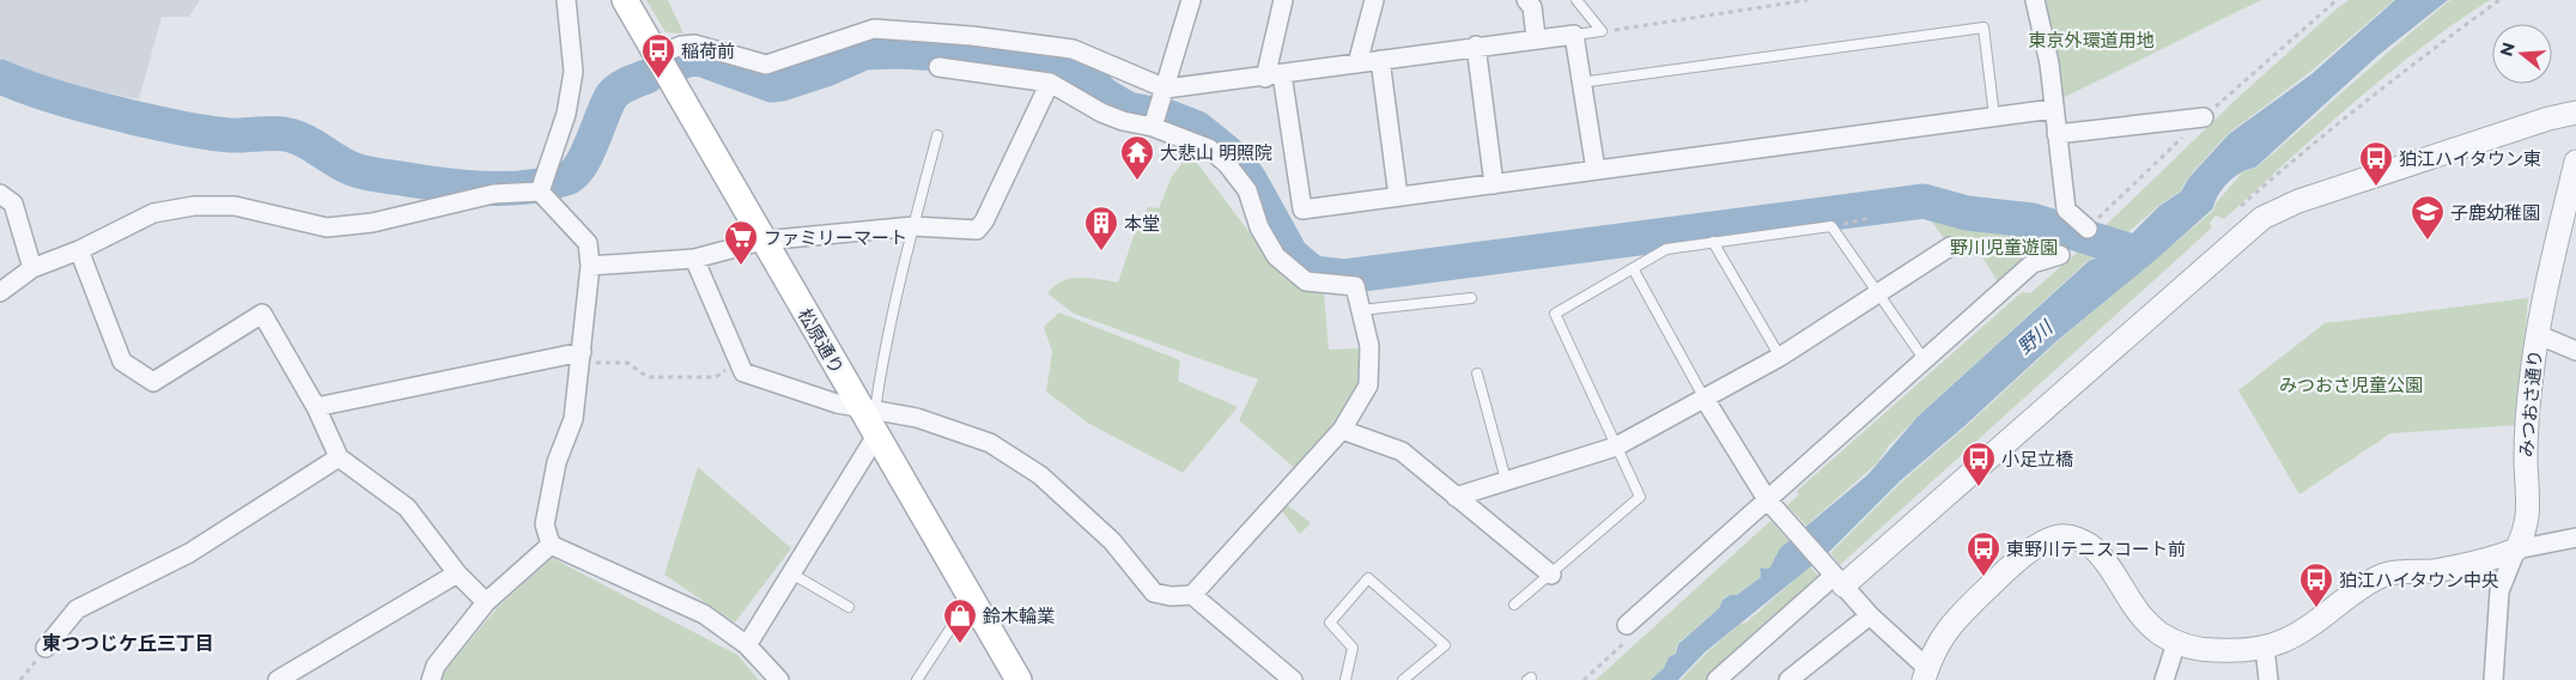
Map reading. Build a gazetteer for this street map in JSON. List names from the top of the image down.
{
  "streets": {
    "main road": ["松原通り"],
    "street": ["みつおさ通り"]
  },
  "districts": ["東つつじケ丘三丁目"],
  "water": ["野川"],
  "parks": ["東京外環道用地", "野川児童遊園", "みつおさ児童公園"],
  "places": {
    "bus stop": [
      "稲荷前",
      "狛江ハイタウン東",
      "小足立橋",
      "東野川テニスコート前",
      "狛江ハイタウン中央"
    ],
    "temple": ["大悲山 明照院"],
    "school or university": ["子鹿幼稚園"],
    "building": ["本堂"],
    "supermarket": ["ファミリーマート"],
    "shop": ["鈴木輪業"]
  },
  "north": "left"
}
